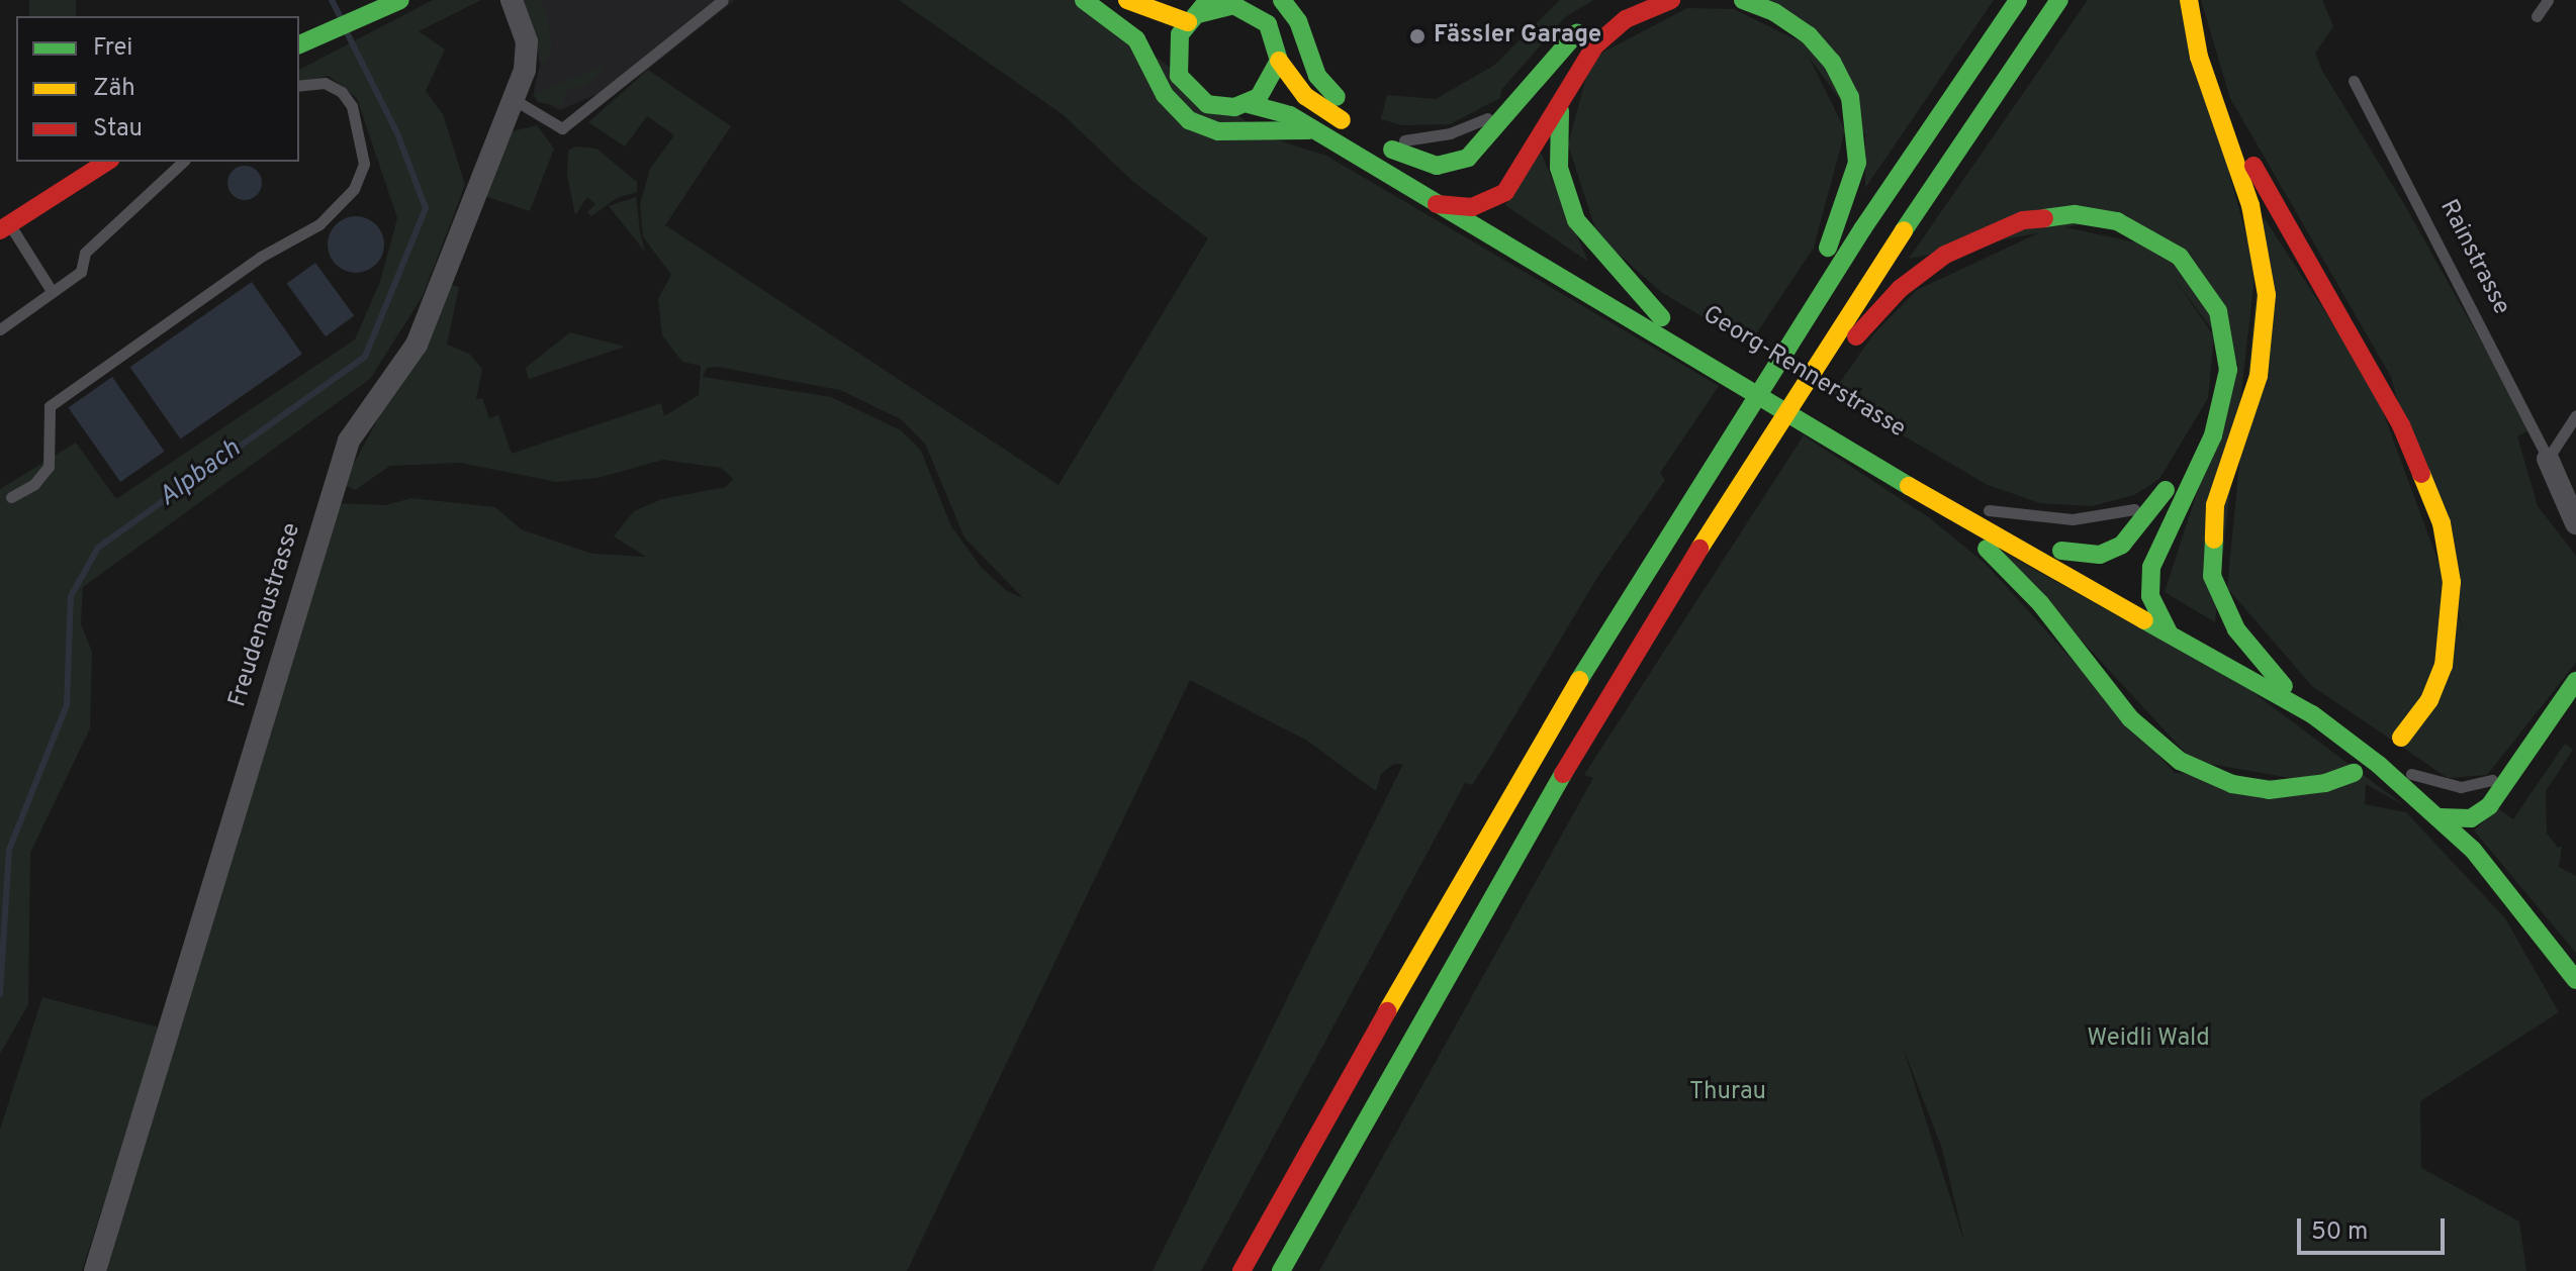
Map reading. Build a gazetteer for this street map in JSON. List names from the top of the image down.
{
  "streets": {
    "main road": ["Georg-Rennerstrasse"],
    "street": ["Rainstrasse", "Freudenaustrasse"]
  },
  "water": ["Alpbach"],
  "parks": ["Weidli Wald", "Thurau"],
  "places": ["Fässler Garage"],
  "legend": ["Frei", "Zäh", "Stau"],
  "scale_bar": "50 m"
}
